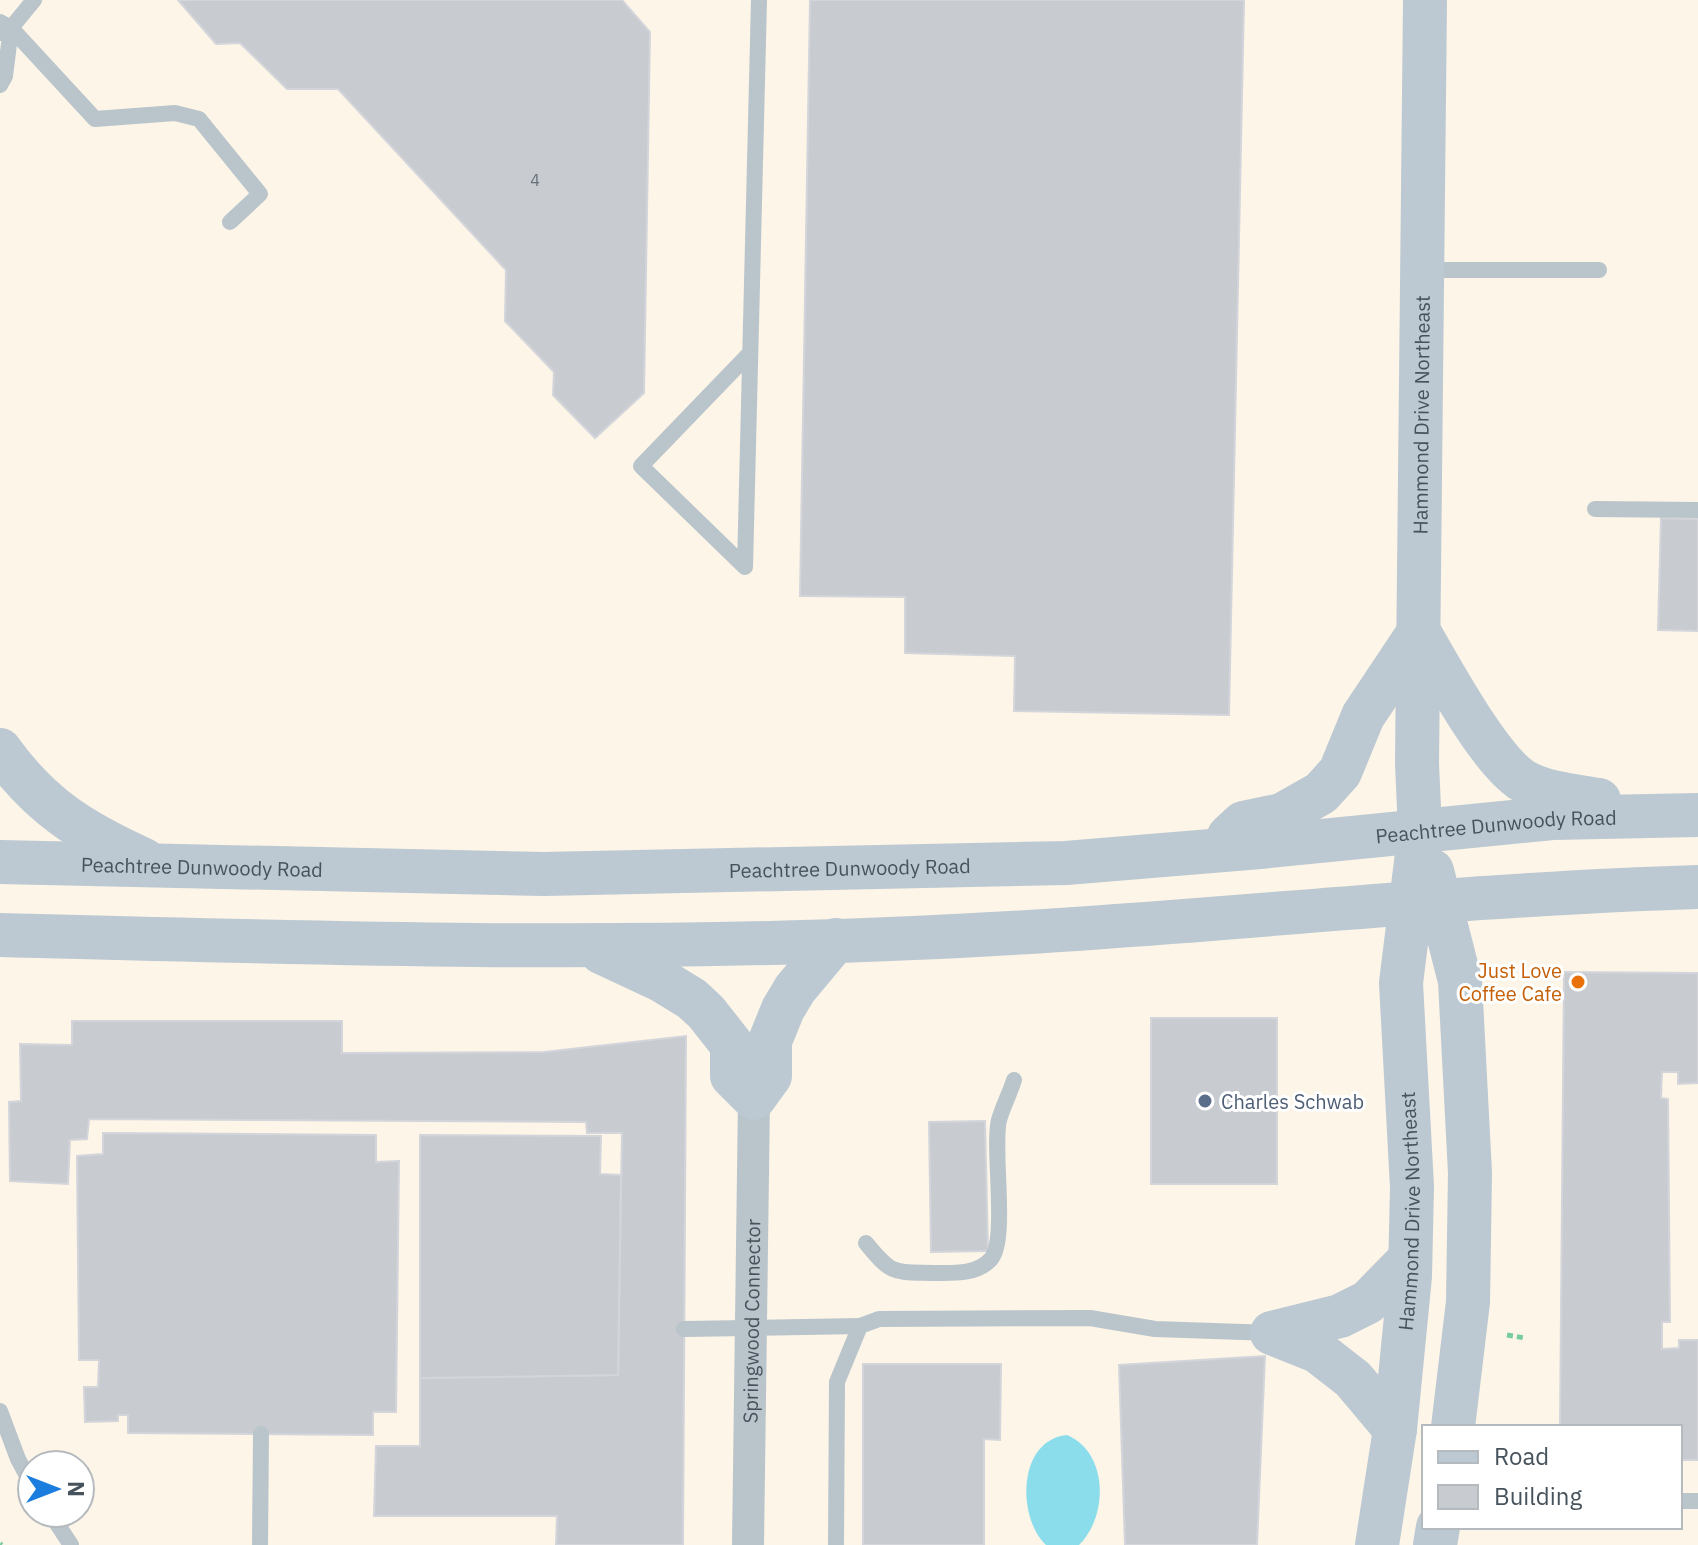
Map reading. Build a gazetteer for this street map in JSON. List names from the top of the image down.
{
  "streets": {
    "main road": ["Hammond Drive Northeast", "Peachtree Dunwoody Road"],
    "street": ["Springwood Connector"]
  },
  "crossings": [
    ["Hammond Drive Northeast", "Peachtree Dunwoody Road"]
  ],
  "places": ["Just Love Coffee Cafe", "Charles Schwab"],
  "house_numbers": ["4"],
  "legend": ["Road", "Building"],
  "north": "right"
}
